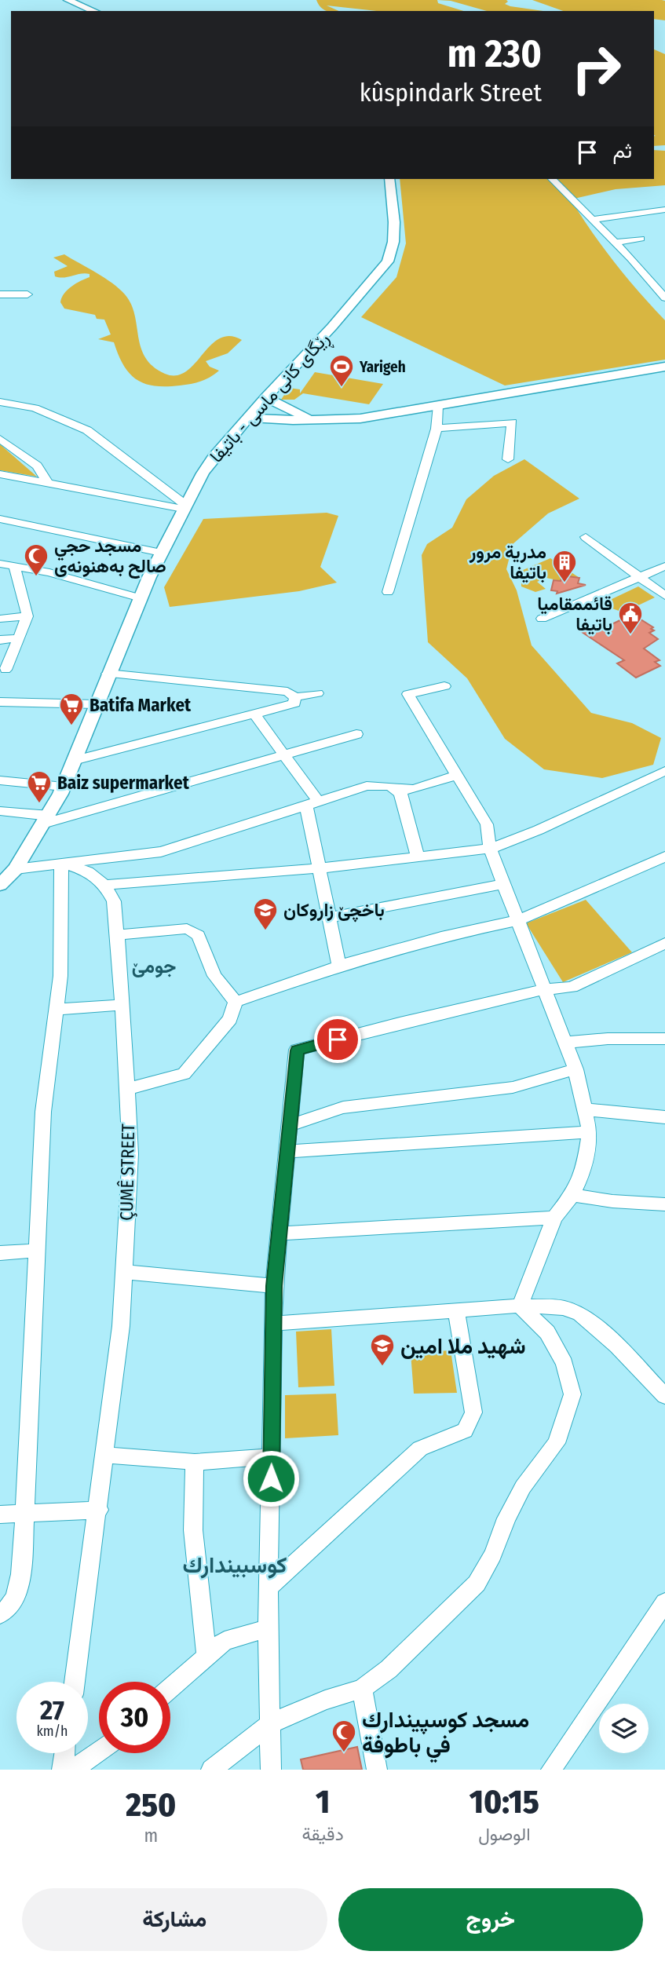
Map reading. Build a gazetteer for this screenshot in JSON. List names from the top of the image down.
{
  "streets": {
    "main road": ["ڕێگای کانی ماسی - باتيفا"],
    "street": ["ÇUMÊ STREET"]
  },
  "districts": ["جومێ", "كوسبيندارك"],
  "places": {
    "sports": ["Yarigeh"],
    "mosque": ["مسجد حجي صالح بەھنونەی", "مسجد كوسپيندارك في باطوفة"],
    "building": ["مدرية مرور باتيفا"],
    "public building": ["قائممقاميا باتيفا"],
    "supermarket": ["Batifa Market", "Baiz supermarket"],
    "school or university": ["باخچێ زاروکان", "شهيد ملا امين"]
  },
  "page": {
    "turn": ["230 m", "kûspindark Street"],
    "then": "ثم",
    "speed": "27 km/h",
    "limit": "30",
    "eta": [
      "10:15",
      "الوصول",
      "1",
      "دقيقة",
      "250",
      "m"
    ],
    "buttons": ["خروج", "مشاركة"]
  }
}
